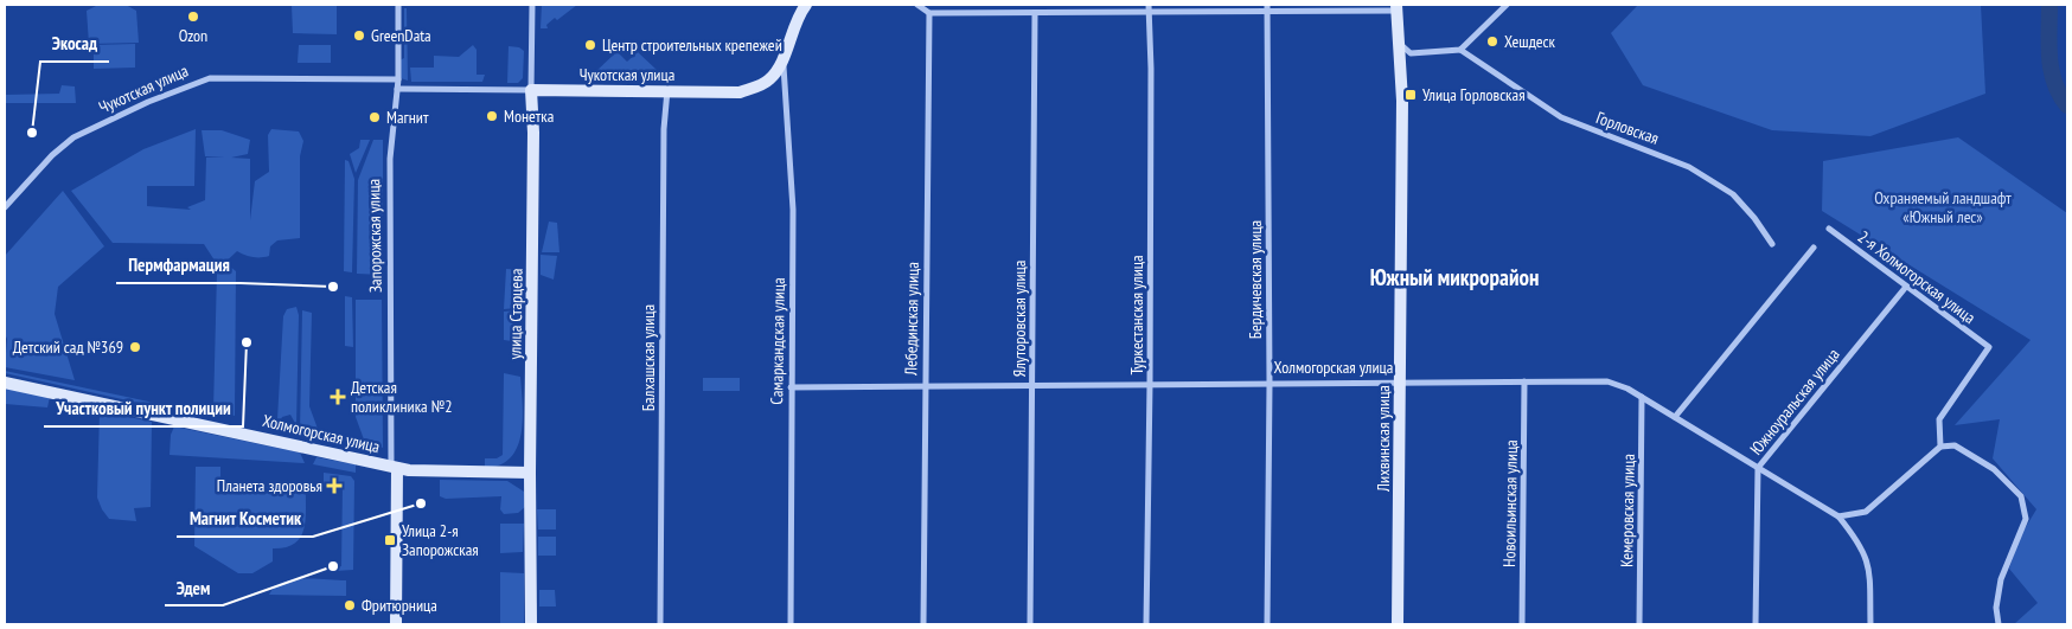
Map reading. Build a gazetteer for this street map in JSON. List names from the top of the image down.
{
  "streets": {
    "main road": [
      "Чукотская улица",
      "Запорожская улица",
      "улица Старцева",
      "Холмогорская улица",
      "Лихвинская улица"
    ],
    "street": [
      "Горловская",
      "2-я Холмогорская улица",
      "Бердичевская улица",
      "Туркестанская улица",
      "Лебединская улица",
      "Ялуторовская улица",
      "Самаркандская улица",
      "Балхашская улица",
      "Южноуральская улица",
      "Новоильинская улица",
      "Кемеровская улица"
    ]
  },
  "crossings": [
    ["Чукотская улица", "Запорожская улица"],
    ["Чукотская улица", "улица Старцева"],
    ["Чукотская улица", "Самаркандская улица"],
    ["Чукотская улица", "Балхашская улица"],
    ["Запорожская улица", "Холмогорская улица"],
    ["2-я Холмогорская улица", "Южноуральская улица"],
    ["Бердичевская улица", "Холмогорская улица"],
    ["улица Старцева", "Холмогорская улица"],
    ["Туркестанская улица", "Холмогорская улица"],
    ["Лебединская улица", "Холмогорская улица"],
    ["Ялуторовская улица", "Холмогорская улица"],
    ["Самаркандская улица", "Холмогорская улица"],
    ["Холмогорская улица", "Южноуральская улица"],
    ["Холмогорская улица", "Лихвинская улица"],
    ["Холмогорская улица", "Новоильинская улица"],
    ["Холмогорская улица", "Кемеровская улица"]
  ],
  "districts": ["Южный микрорайон"],
  "parks": ["Охраняемый ландшафт «Южный лес»"],
  "places": {
    "other": [
      "Ozon",
      "GreenData",
      "Хешдеск",
      "Центр строительных крепежей",
      "Монетка",
      "Магнит",
      "Экосад",
      "Пермфармация",
      "Участковый пункт полиции",
      "Детский сад №369",
      "Магнит Косметик",
      "Эдем",
      "Фритюрница"
    ],
    "transit": ["Улица Горловская", "Улица 2-я Запорожская"],
    "health": ["Детская поликлиника №2", "Планета здоровья"]
  }
}
